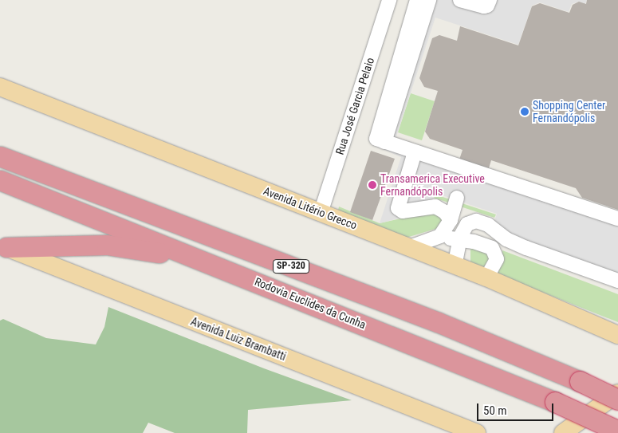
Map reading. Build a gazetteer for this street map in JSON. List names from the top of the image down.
{
  "streets": {
    "highway": ["SP-320", "Rodovia Euclides da Cunha"],
    "main road": ["Avenida Litério Grecco", "Avenida Luiz Brambatti"],
    "street": ["Rua José Garcia Pelaio"]
  },
  "crossings": [
    ["Rua José Garcia Pelaio", "Avenida Litério Grecco"]
  ],
  "places": ["Shopping Center Fernandópolis", "Transamerica Executive Fernandópolis"],
  "scale_bar": "50 m"
}
